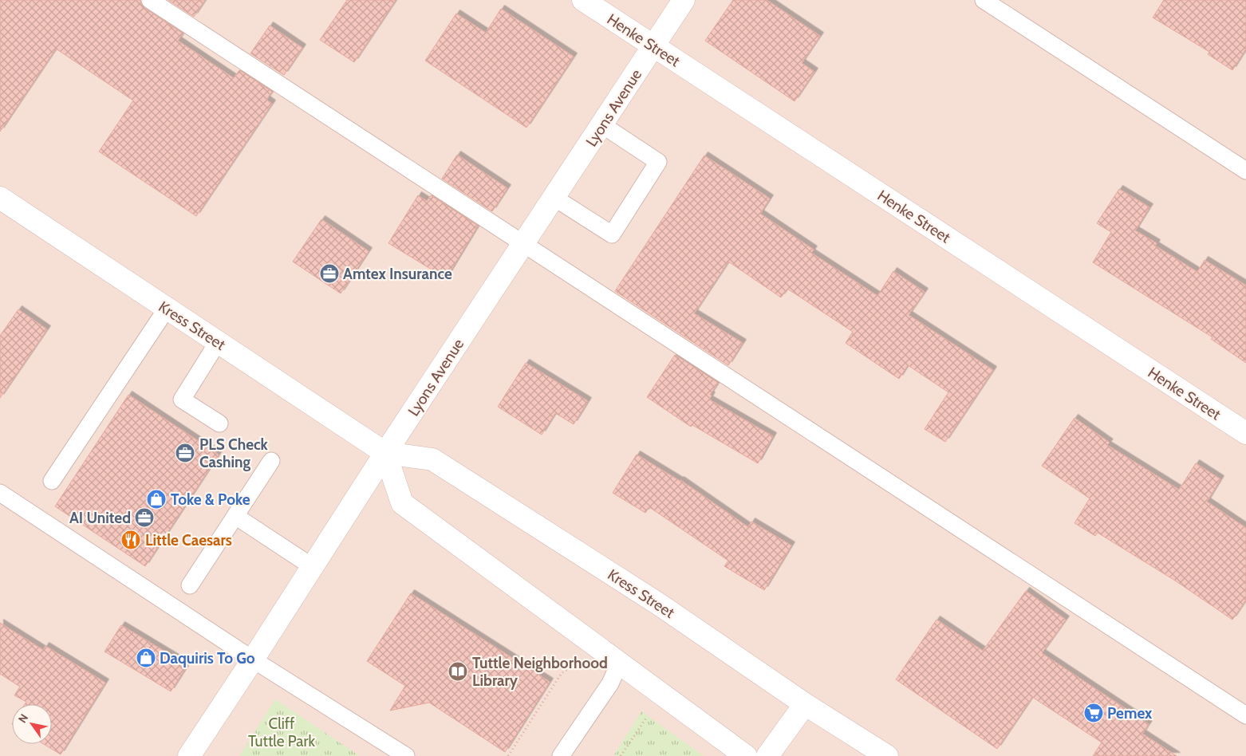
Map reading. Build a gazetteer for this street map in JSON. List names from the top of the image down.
{
  "streets": {
    "street": ["Henke Street", "Lyons Avenue", "Kress Street"]
  },
  "crossings": [
    ["Henke Street", "Lyons Avenue"],
    ["Lyons Avenue", "Kress Street"]
  ],
  "parks": ["Cliff Tuttle Park"],
  "places": {
    "office": ["Amtex Insurance", "PLS Check Cashing", "AI United"],
    "shop": ["Toke & Poke", "Daquiris To Go"],
    "restaurant": ["Little Caesars"],
    "library": ["Tuttle Neighborhood Library"],
    "supermarket": ["Pemex"]
  },
  "north": "top left"
}
